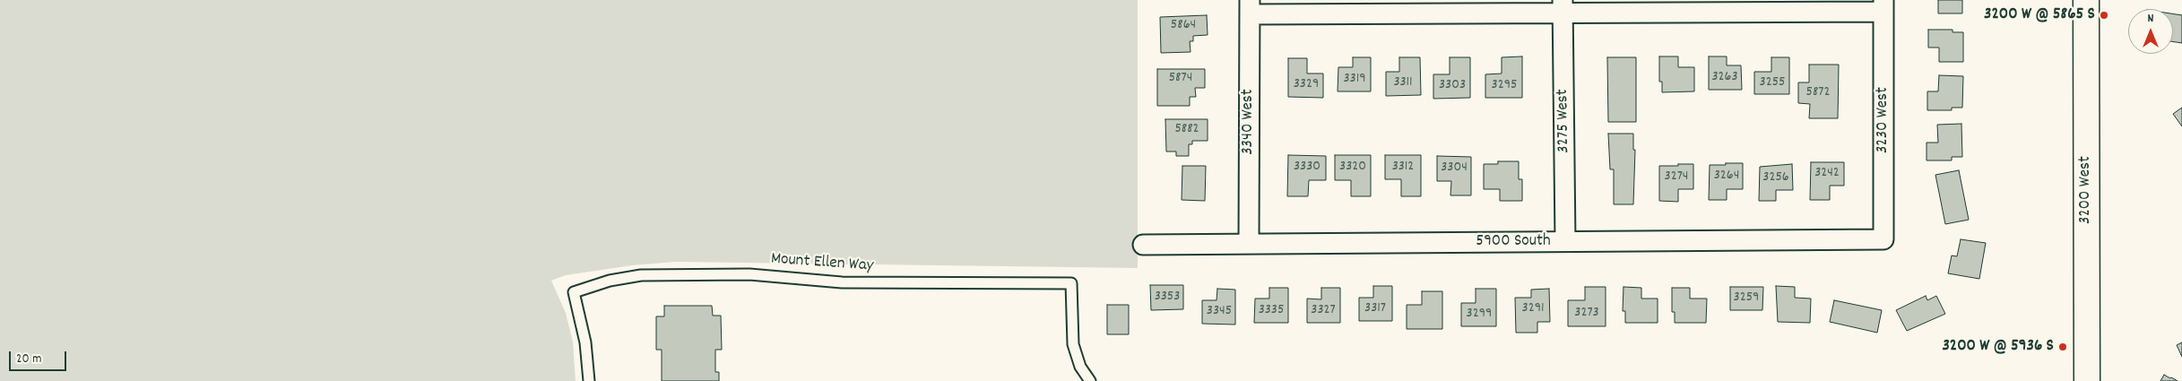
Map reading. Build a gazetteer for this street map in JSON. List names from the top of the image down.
{
  "streets": {
    "street": [
      "3230 West",
      "3275 West",
      "3340 West",
      "3200 West",
      "5900 South"
    ],
    "lane": ["Mount Ellen Way"]
  },
  "crossings": [
    ["3230 West", "5900 South"],
    ["3275 West", "5900 South"],
    ["3340 West", "5900 South"]
  ],
  "places": ["3200 W @ 5865 S", "3200 W @ 5936 S"],
  "house_numbers": [
    "5864",
    "3263",
    "5874",
    "3319",
    "3311",
    "3255",
    "3329",
    "3303",
    "3295",
    "5872",
    "5882",
    "3330",
    "3320",
    "3312",
    "3304",
    "3242",
    "3264",
    "3274",
    "3256",
    "3353",
    "3259",
    "3317",
    "3291",
    "3335",
    "3327",
    "3345",
    "3273",
    "3299"
  ],
  "scale_bar": "20 m",
  "north": "top"
}
